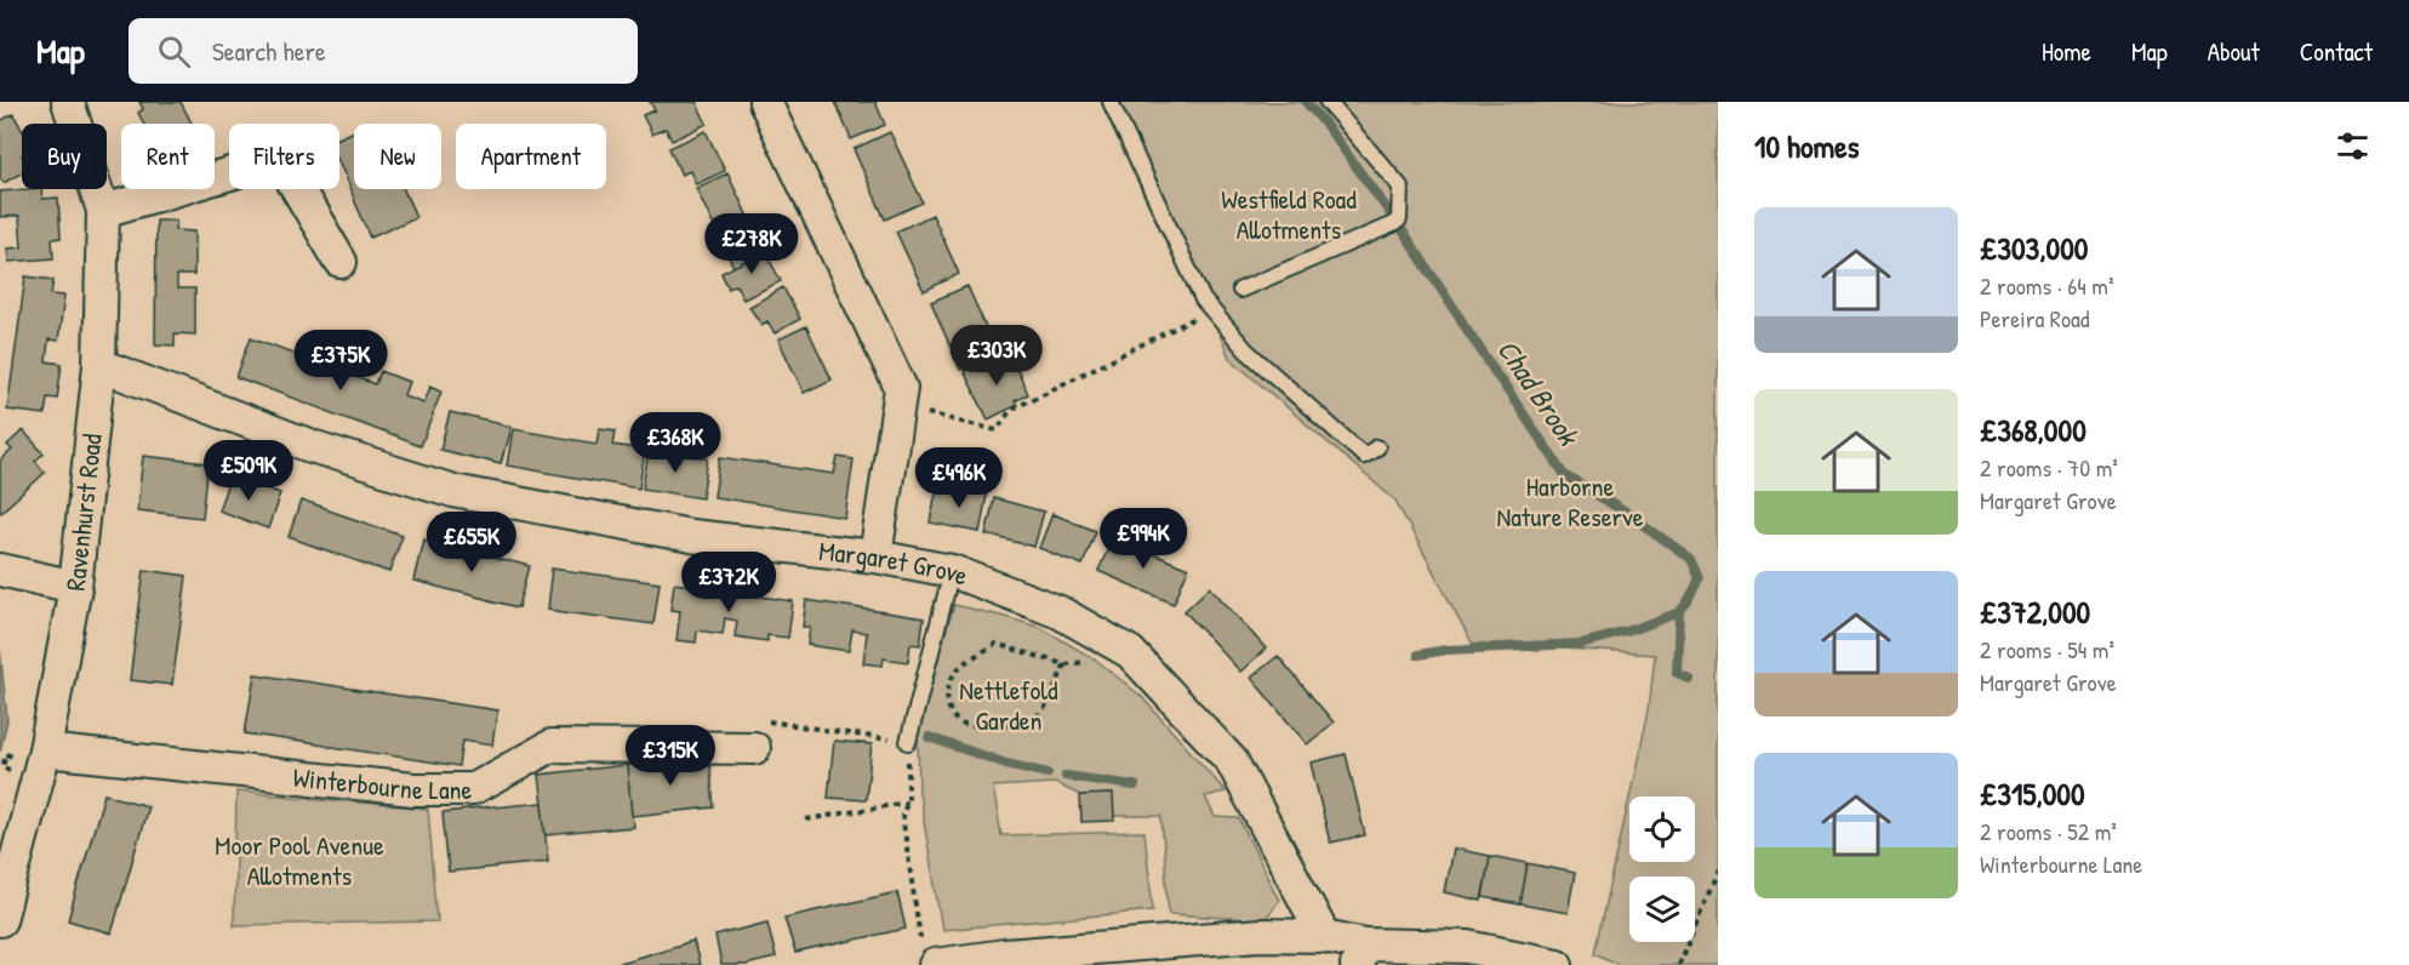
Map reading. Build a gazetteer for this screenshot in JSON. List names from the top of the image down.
{
  "streets": {
    "street": ["Ravenhurst Road", "Margaret Grove", "Winterbourne Lane"]
  },
  "crossings": [
    ["Ravenhurst Road", "Margaret Grove"],
    ["Ravenhurst Road", "Winterbourne Lane"]
  ],
  "water": ["Chad Brook"],
  "parks": [
    "Westfield Road Allotments",
    "Harborne Nature Reserve",
    "Nettlefold Garden",
    "Moor Pool Avenue Allotments"
  ],
  "page": {
    "header": "Map",
    "search": "Search here",
    "nav": [
      "Home",
      "Map",
      "About",
      "Contact"
    ],
    "heading": "10 homes",
    "chip": [
      "Buy",
      "Rent",
      "Filters",
      "New",
      "Apartment"
    ],
    "list": [
      {
        "name": "£303,000",
        "note": "2 rooms · 64 m² · Pereira Road"
      },
      {
        "name": "£368,000",
        "note": "2 rooms · 70 m² · Margaret Grove"
      },
      {
        "name": "£372,000",
        "note": "2 rooms · 54 m² · Margaret Grove"
      },
      {
        "name": "£315,000",
        "note": "2 rooms · 52 m² · Winterbourne Lane"
      }
    ],
    "price": [
      "£278K",
      "£303K",
      "£375K",
      "£368K",
      "£509K",
      "£496K",
      "£994K",
      "£655K",
      "£372K",
      "£315K"
    ]
  }
}
